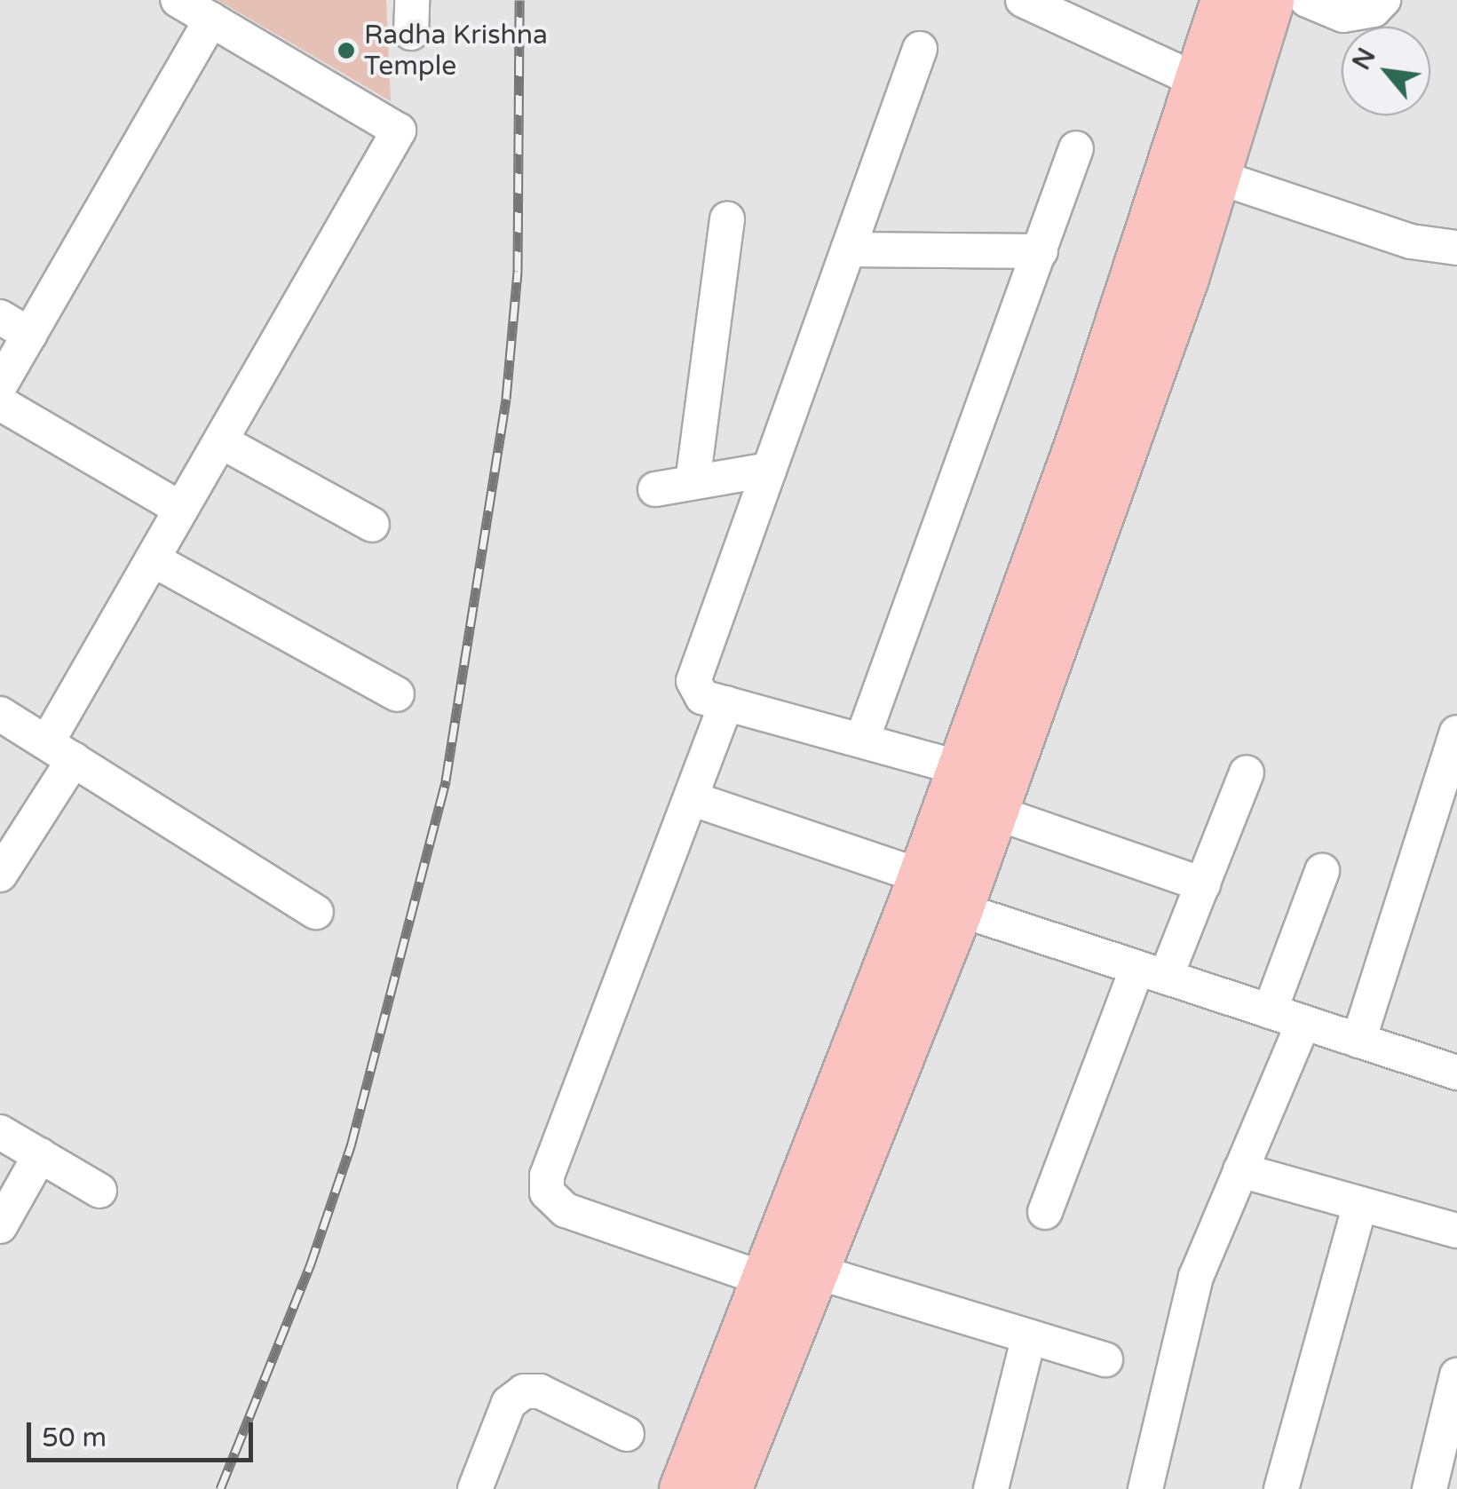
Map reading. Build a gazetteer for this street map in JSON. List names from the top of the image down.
{
  "places": ["Radha Krishna Temple"],
  "scale_bar": "50 m",
  "north": "top left"
}
